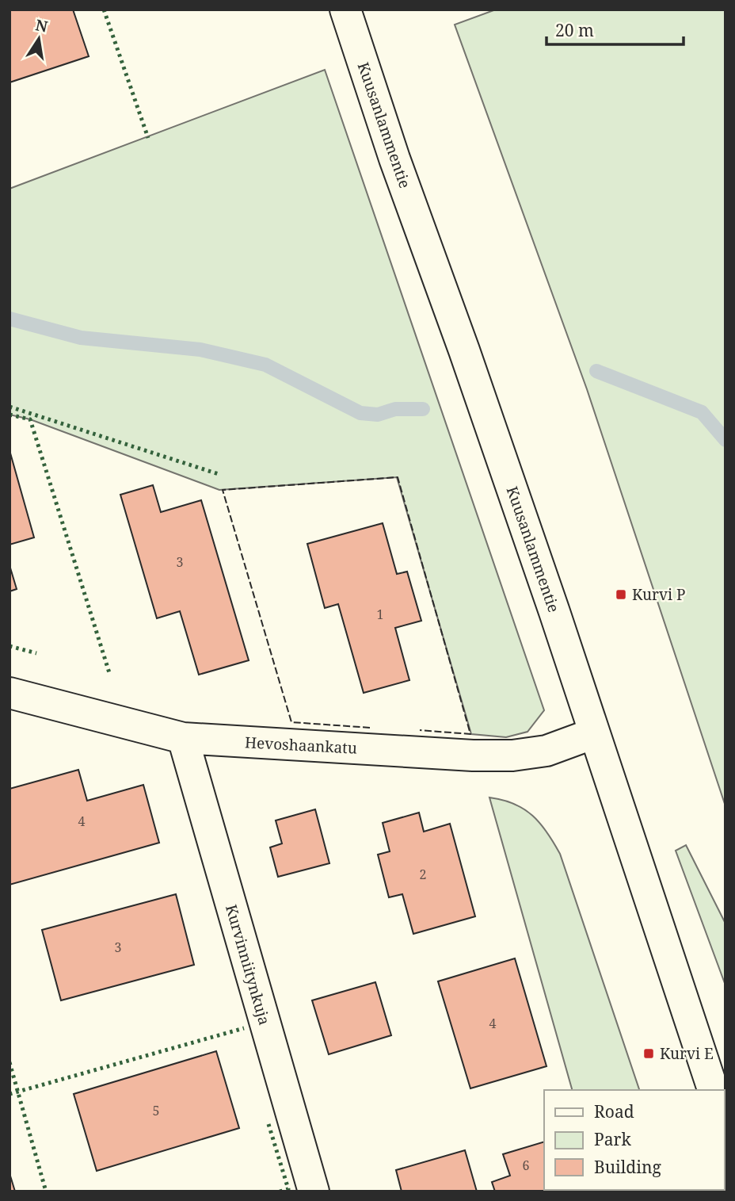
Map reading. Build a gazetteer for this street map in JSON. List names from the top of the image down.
{
  "streets": {
    "street": ["Kuusanlammentie", "Hevoshaankatu", "Kurvinniitynkuja"]
  },
  "crossings": [
    ["Kuusanlammentie", "Hevoshaankatu"],
    ["Hevoshaankatu", "Kurvinniitynkuja"]
  ],
  "places": {
    "transit": ["Kurvi P", "Kurvi E"]
  },
  "house_numbers": [
    "3",
    "1",
    "4",
    "2",
    "3",
    "4",
    "5",
    "6"
  ],
  "legend": ["Road", "Park", "Building"],
  "scale_bar": "20 m",
  "north": "top"
}
